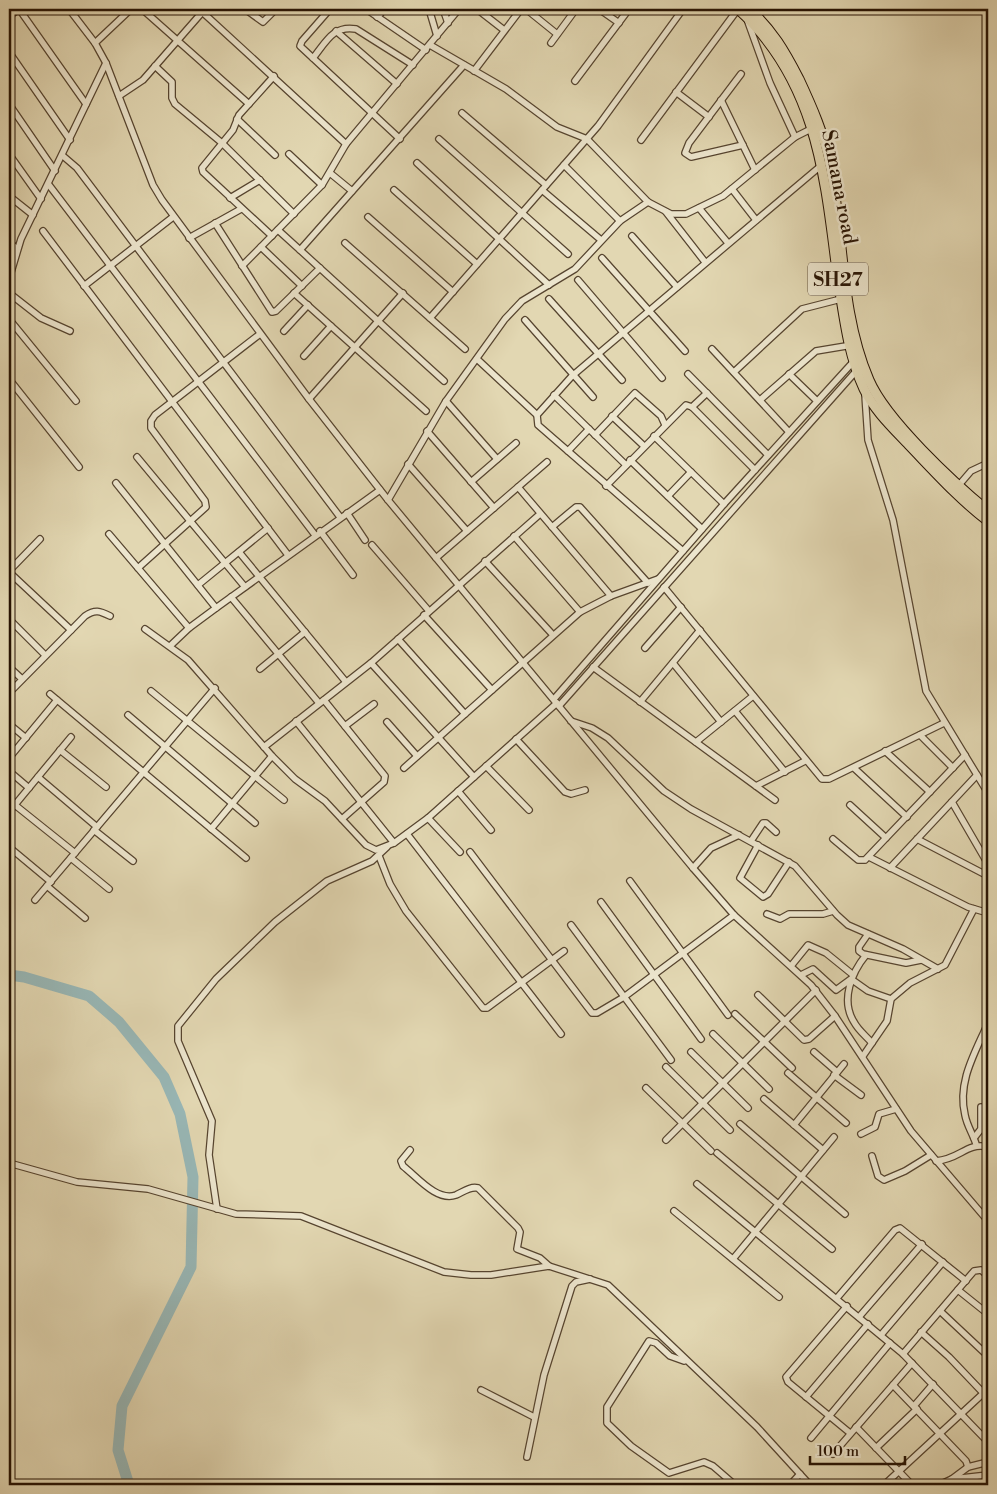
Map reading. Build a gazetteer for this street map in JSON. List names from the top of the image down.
{
  "streets": {
    "main road": ["Samana road", "SH27"]
  },
  "scale_bar": "100 m"
}
